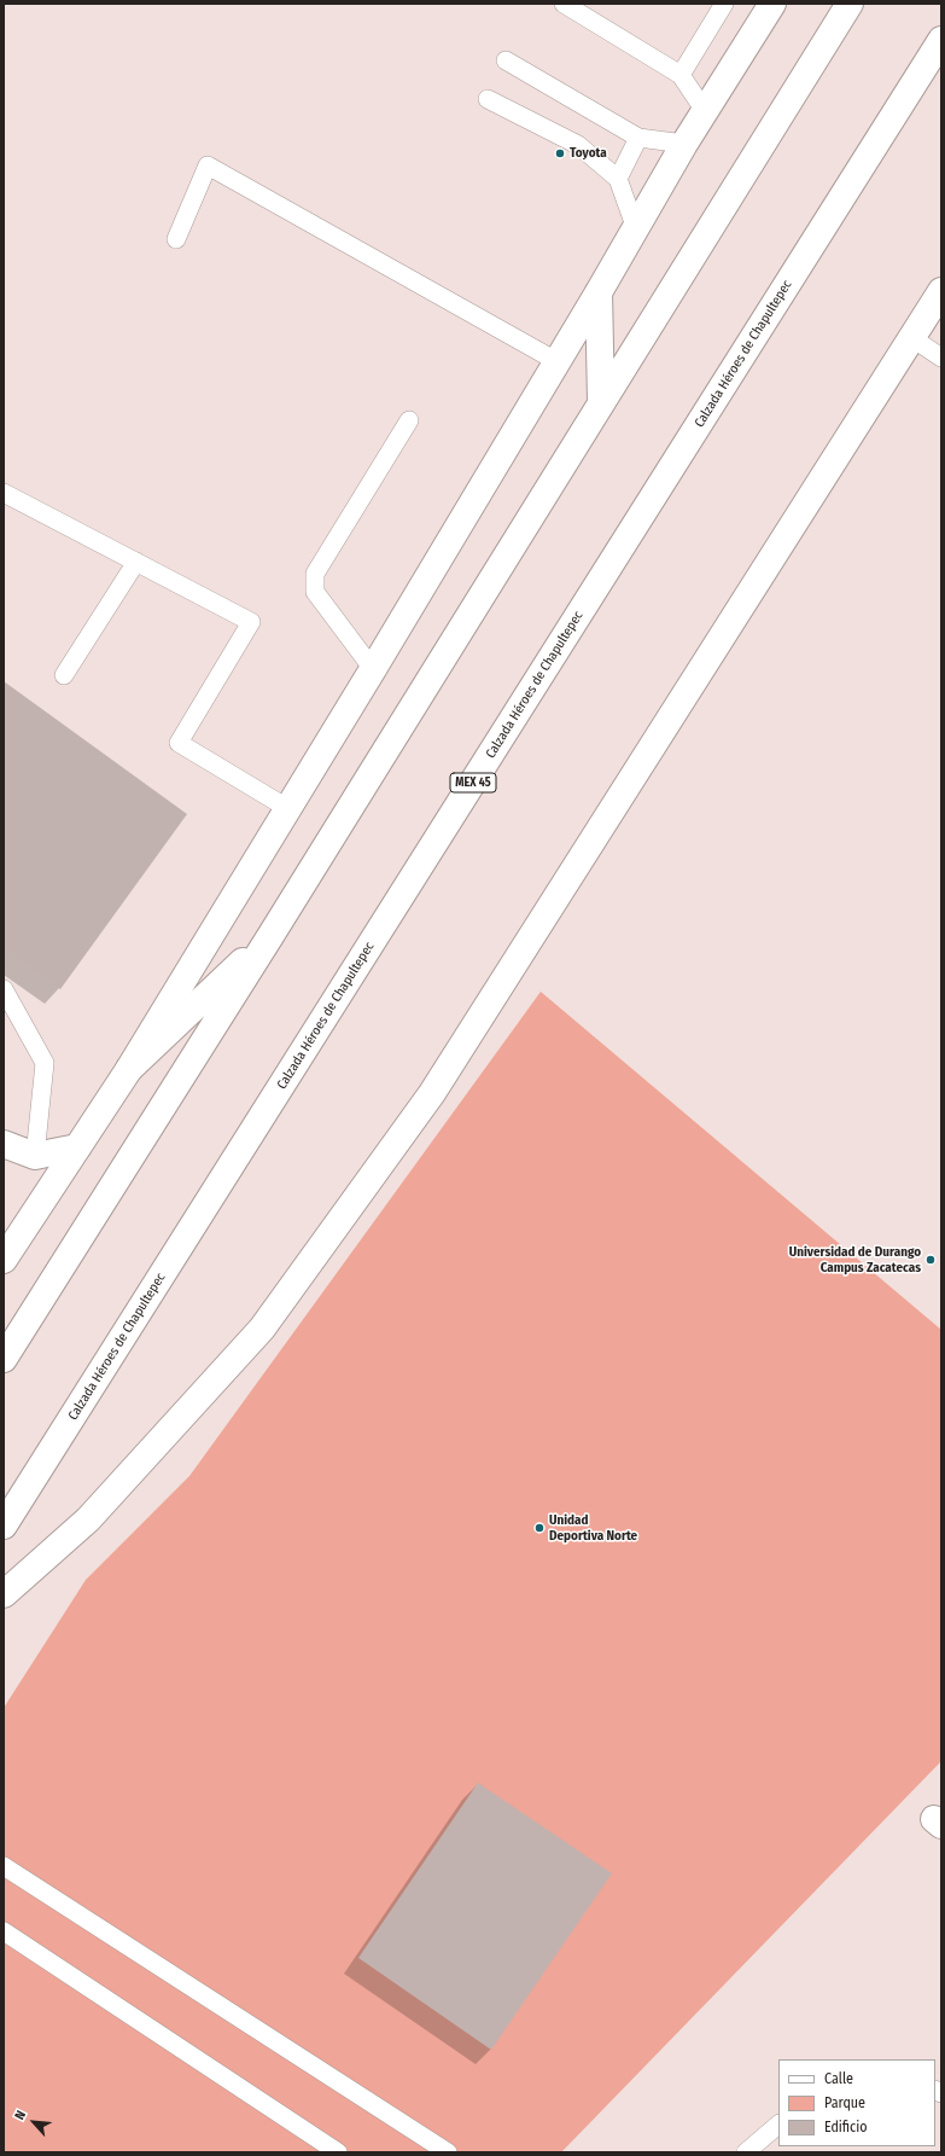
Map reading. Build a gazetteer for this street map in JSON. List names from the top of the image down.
{
  "streets": {
    "main road": ["Calzada Héroes de Chapultepec", "MEX 45"]
  },
  "places": ["Toyota", "Universidad de Durango Campus Zacatecas", "Unidad Deportiva Norte"],
  "legend": ["Calle", "Parque", "Edificio"],
  "north": "top left"
}
